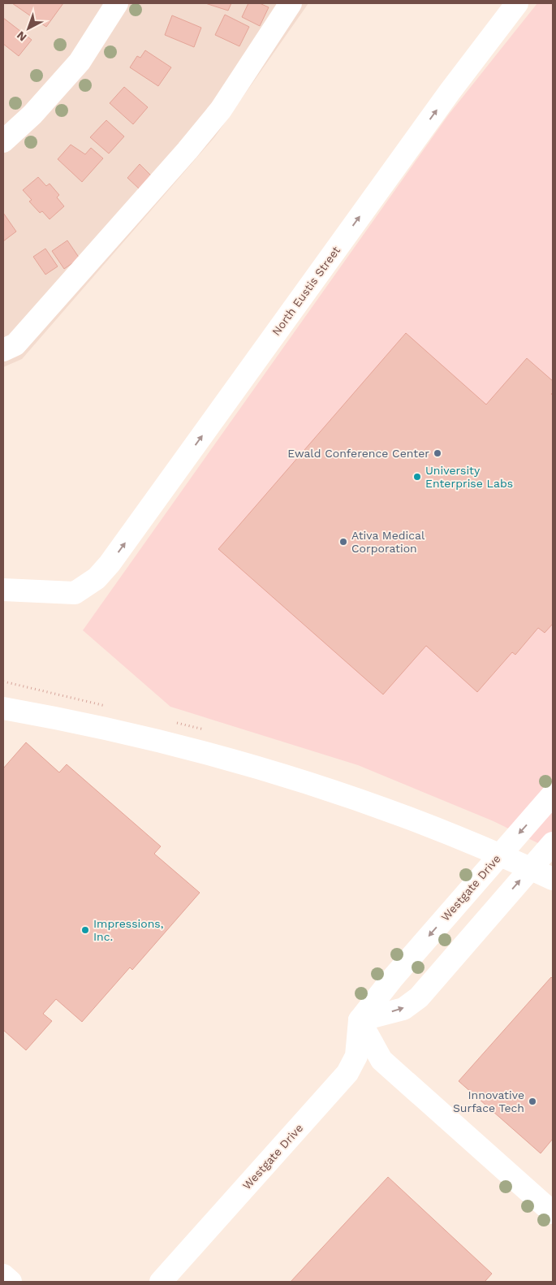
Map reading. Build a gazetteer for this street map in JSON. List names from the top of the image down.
{
  "streets": {
    "street": ["North Eustis Street", "Westgate Drive"]
  },
  "places": [
    "Ewald Conference Center",
    "University Enterprise Labs",
    "Ativa Medical Corporation",
    "Impressions, Inc.",
    "Innovative Surface Tech"
  ],
  "north": "bottom left"
}
